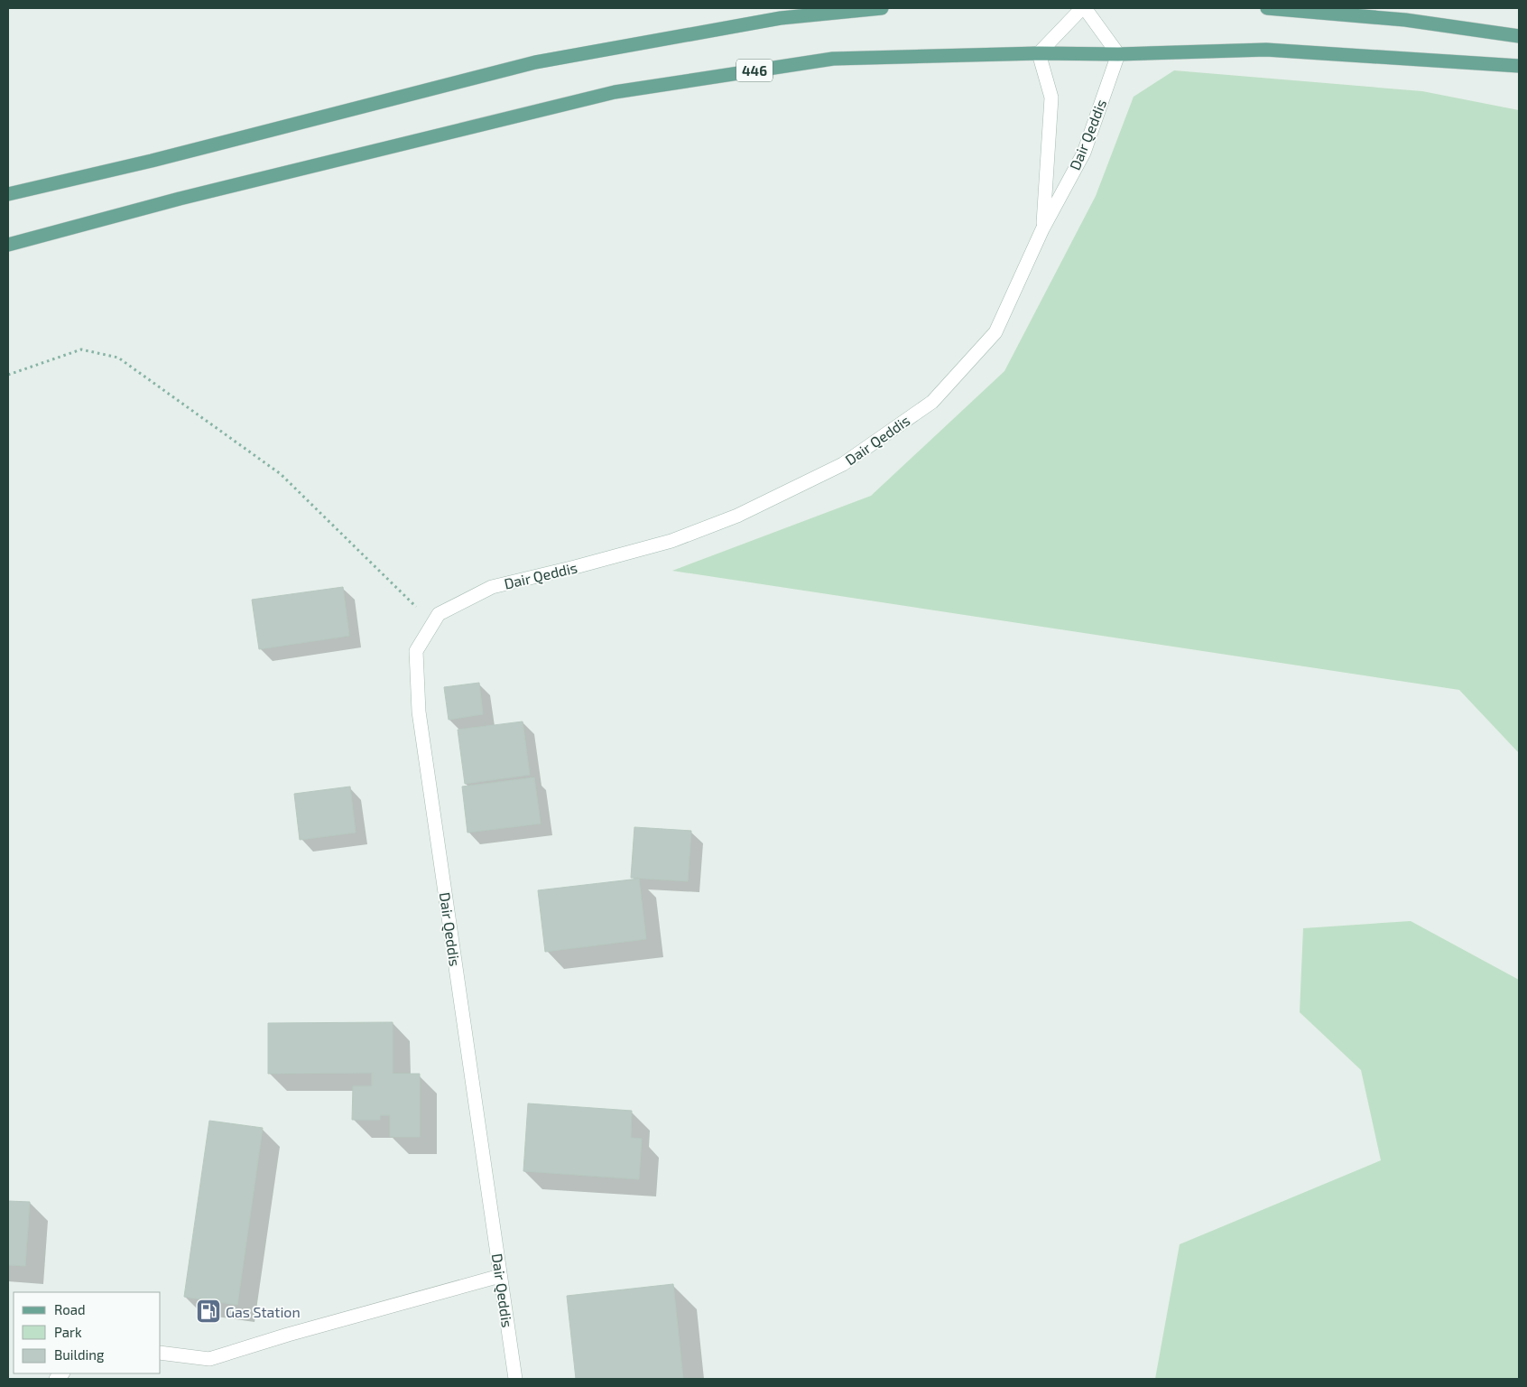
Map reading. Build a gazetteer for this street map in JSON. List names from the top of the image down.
{
  "streets": {
    "main road": ["446", "Dair Qeddis"]
  },
  "crossings": [
    ["446", "Dair Qeddis"]
  ],
  "places": {
    "fuel station": ["Gas Station"]
  },
  "legend": ["Road", "Park", "Building"]
}
